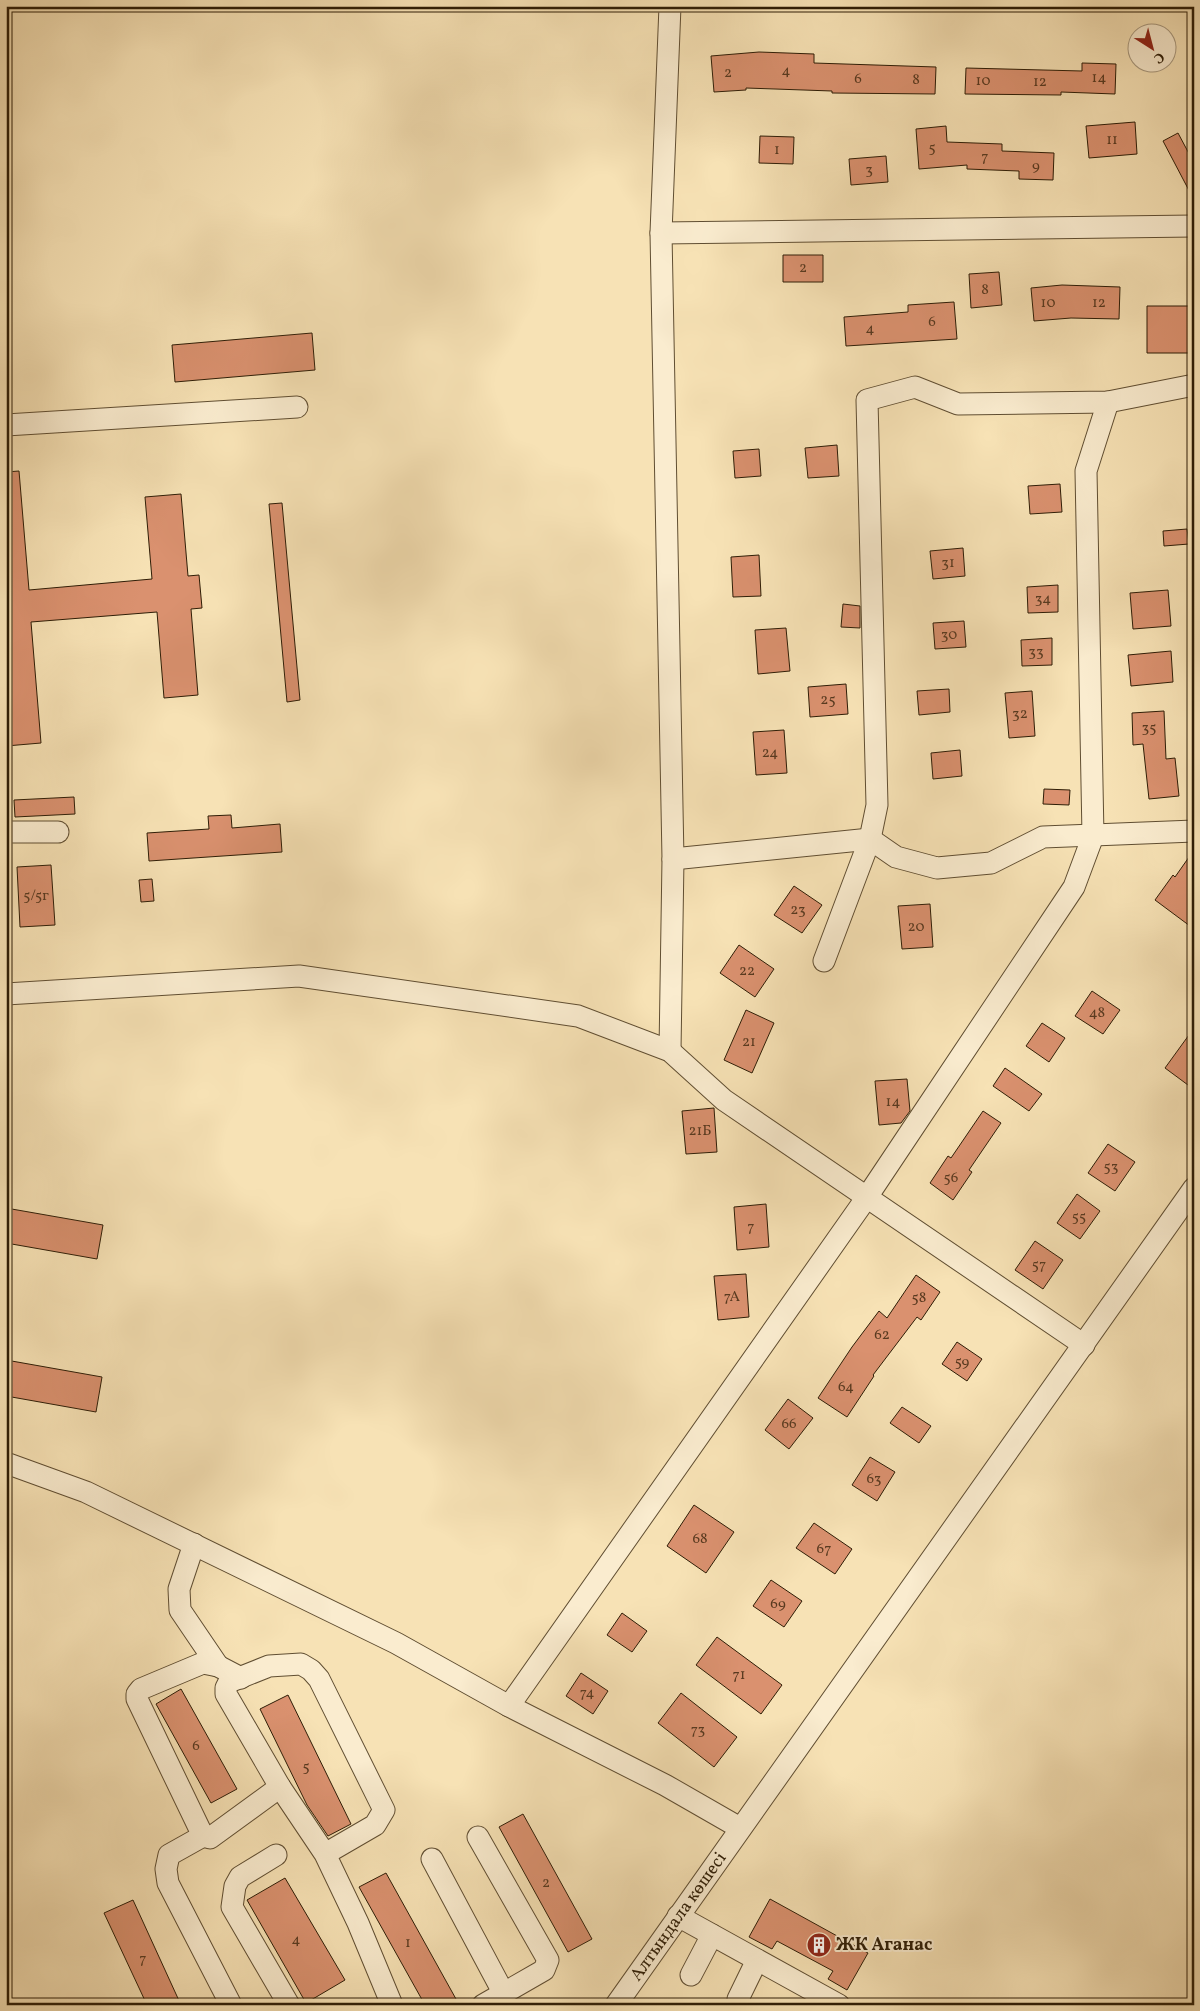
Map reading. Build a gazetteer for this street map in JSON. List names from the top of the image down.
{
  "streets": {
    "street": ["Алтындала көшесі"]
  },
  "places": {
    "building": ["ЖК Аганас"]
  },
  "house_numbers": [
    "4",
    "2",
    "14",
    "6",
    "8",
    "10",
    "12",
    "11",
    "5",
    "1",
    "7",
    "9",
    "3",
    "2",
    "8",
    "10",
    "12",
    "6",
    "4",
    "31",
    "34",
    "30",
    "33",
    "25",
    "32",
    "35",
    "24",
    "5/5г",
    "23",
    "20",
    "22",
    "48",
    "21",
    "14",
    "21Б",
    "53",
    "56",
    "55",
    "7",
    "57",
    "7А",
    "58",
    "62",
    "59",
    "64",
    "66",
    "63",
    "68",
    "67",
    "69",
    "71",
    "74",
    "73",
    "6",
    "5",
    "2",
    "4",
    "1",
    "7"
  ],
  "north": "bottom right"
}
